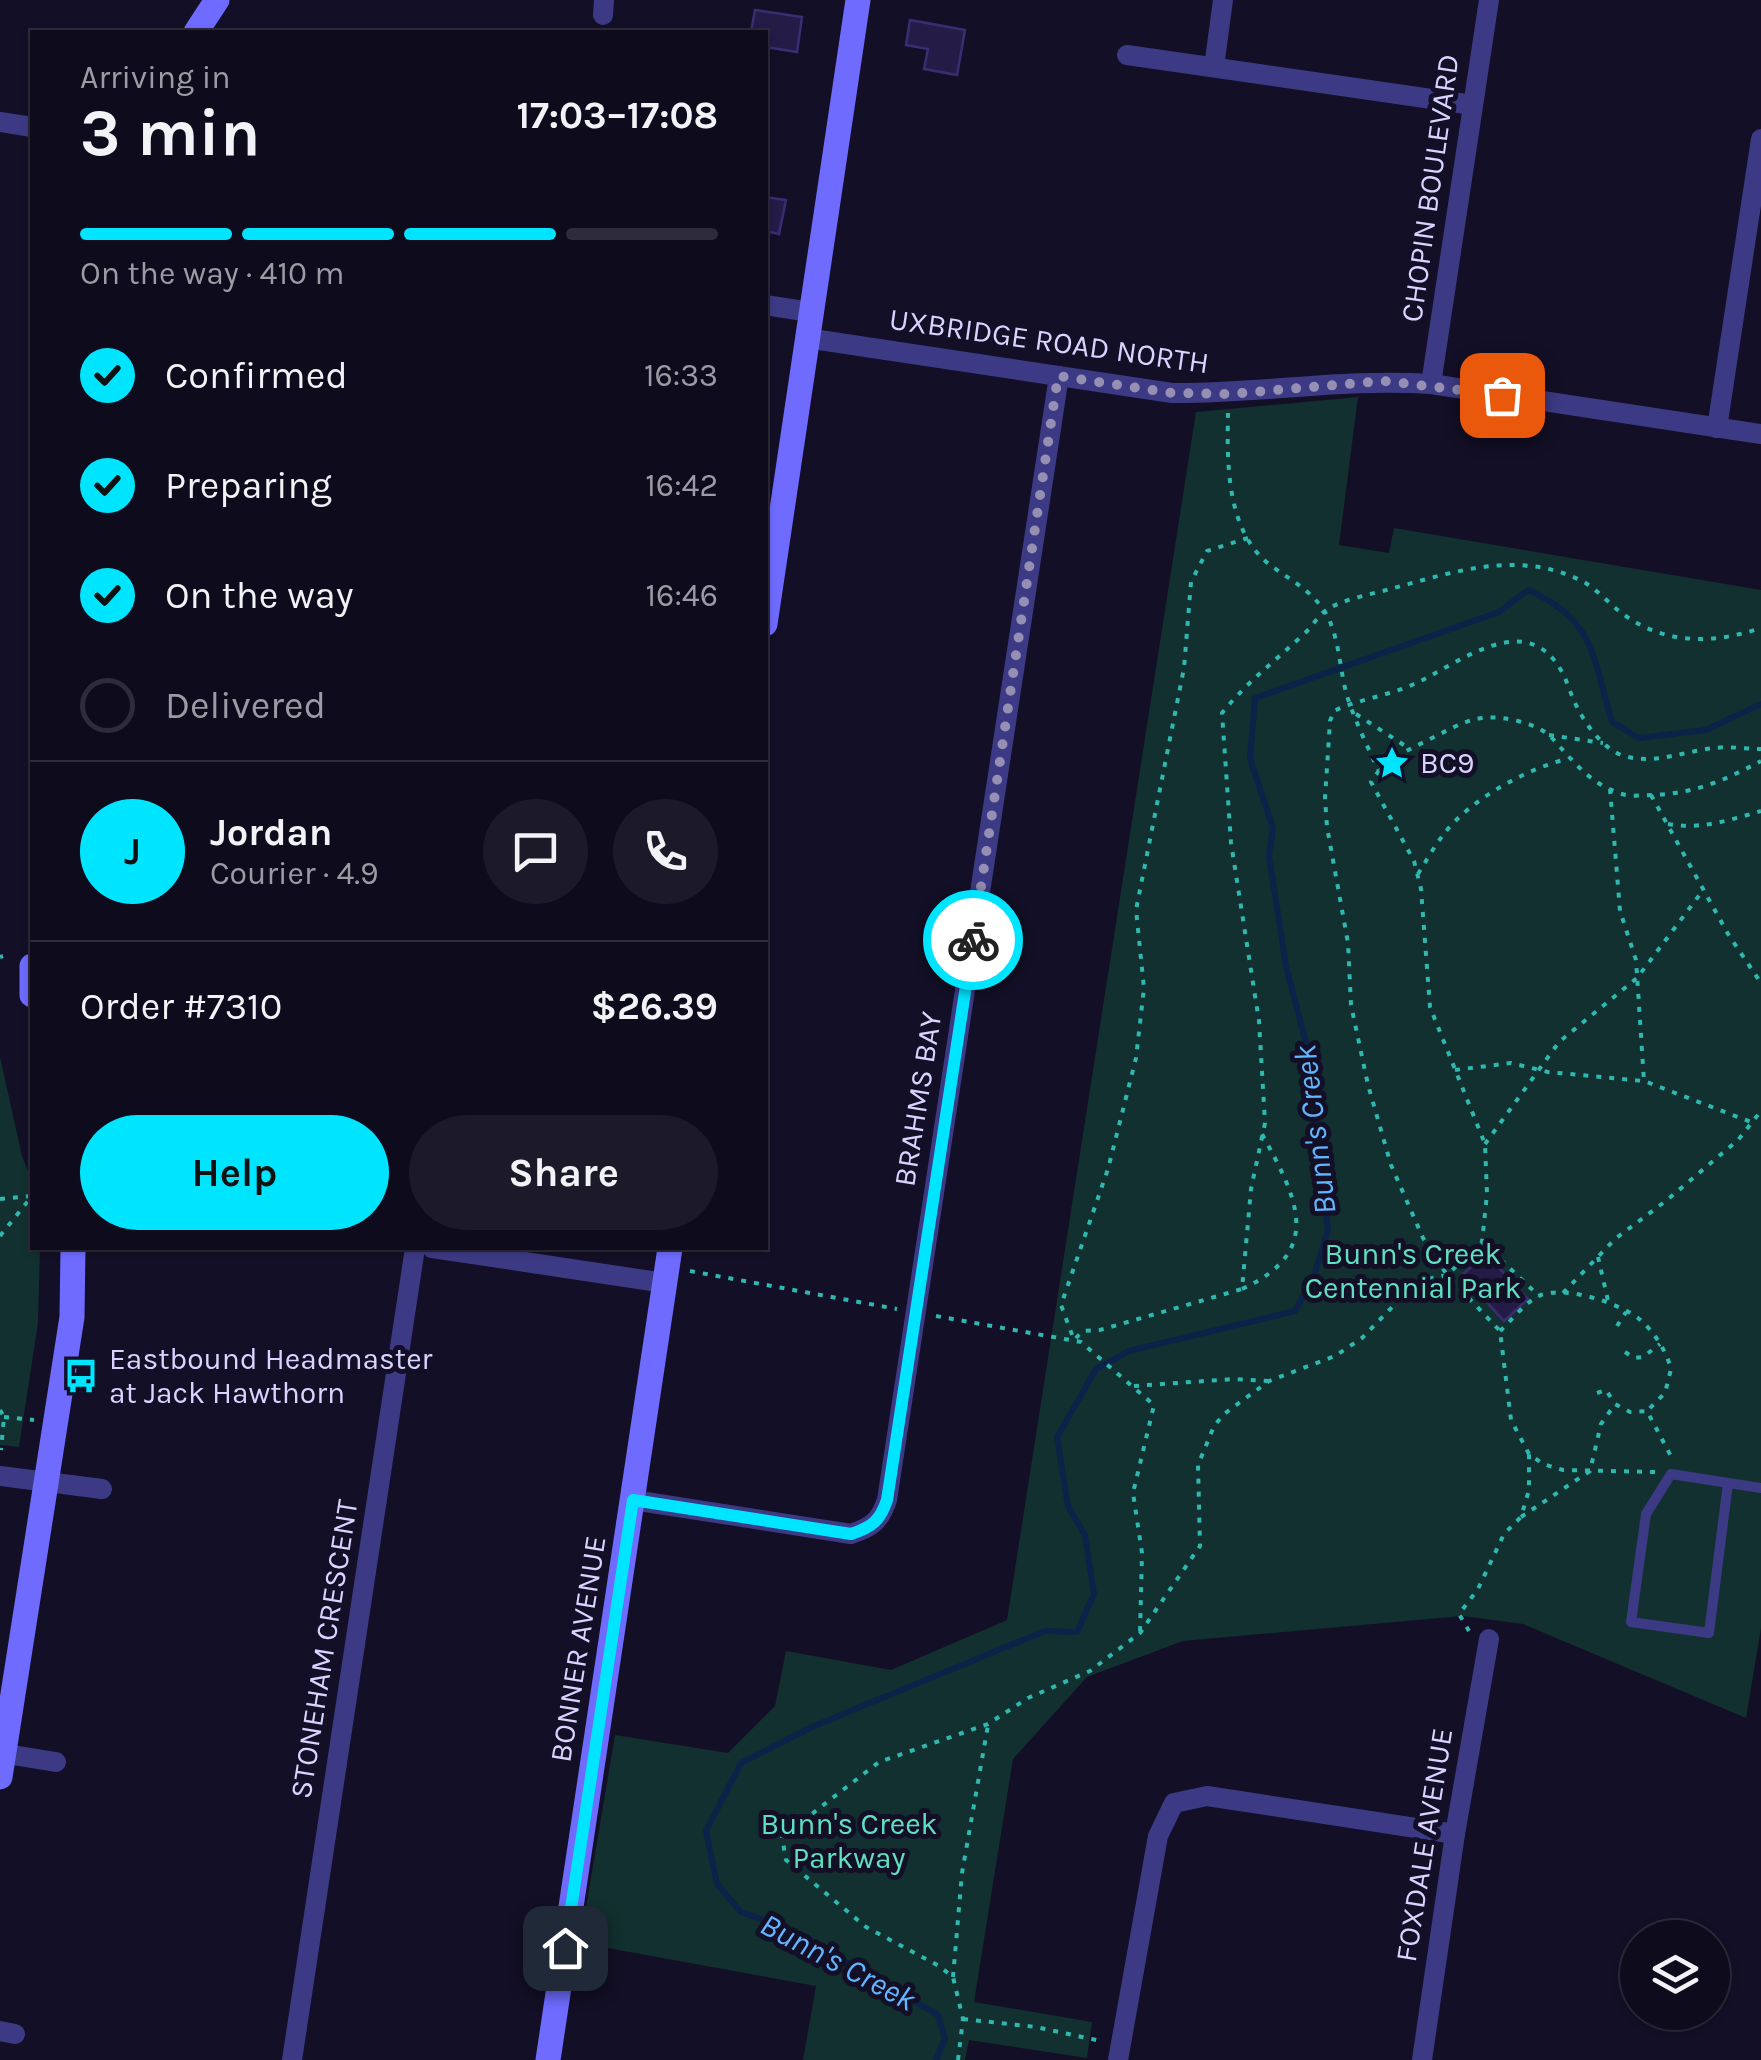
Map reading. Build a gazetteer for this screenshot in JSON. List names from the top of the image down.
{
  "streets": {
    "street": [
      "CHOPIN BOULEVARD",
      "UXBRIDGE ROAD NORTH",
      "BRAHMS BAY",
      "STONEHAM CRESCENT",
      "BONNER AVENUE",
      "FOXDALE AVENUE"
    ]
  },
  "crossings": [
    ["CHOPIN BOULEVARD", "UXBRIDGE ROAD NORTH"],
    ["UXBRIDGE ROAD NORTH", "BRAHMS BAY"],
    ["BRAHMS BAY", "BONNER AVENUE"]
  ],
  "water": ["Bunn's Creek"],
  "parks": ["Bunn's Creek Centennial Park", "Bunn's Creek Parkway"],
  "places": {
    "place": ["BC9"],
    "bus stop": ["Eastbound Headmaster at Jack Hawthorn"]
  },
  "page": {
    "heading": ["3 min", "Arriving in", "17:03–17:08"],
    "panel": [
      "Jordan",
      "Courier · 4.9",
      "Order #7310",
      "$26.39"
    ],
    "bar": "On the way · 410 m",
    "list": [
      ["Confirmed", "16:33"],
      ["Preparing", "16:42"],
      ["On the way", "16:46"],
      "Delivered"
    ],
    "round": "J",
    "buttons": ["Help", "Share"]
  }
}
